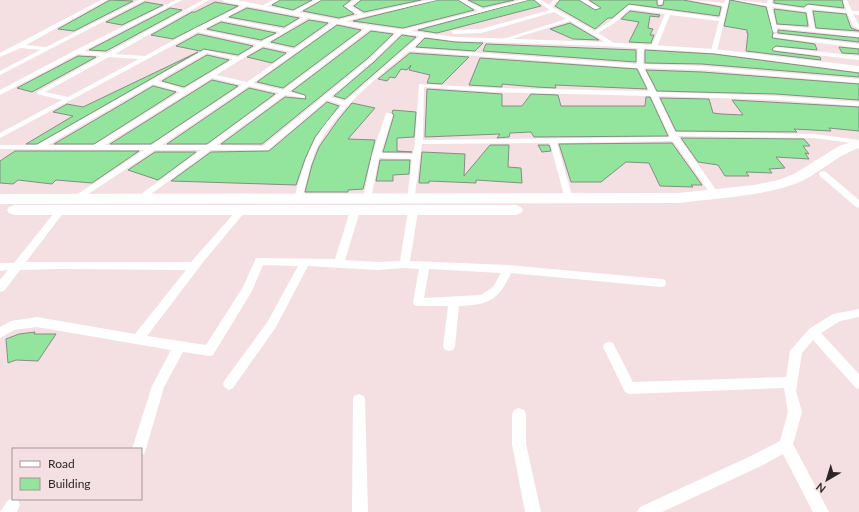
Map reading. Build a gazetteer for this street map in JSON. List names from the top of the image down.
{
  "legend": ["Road", "Building"],
  "north": "bottom left"
}
